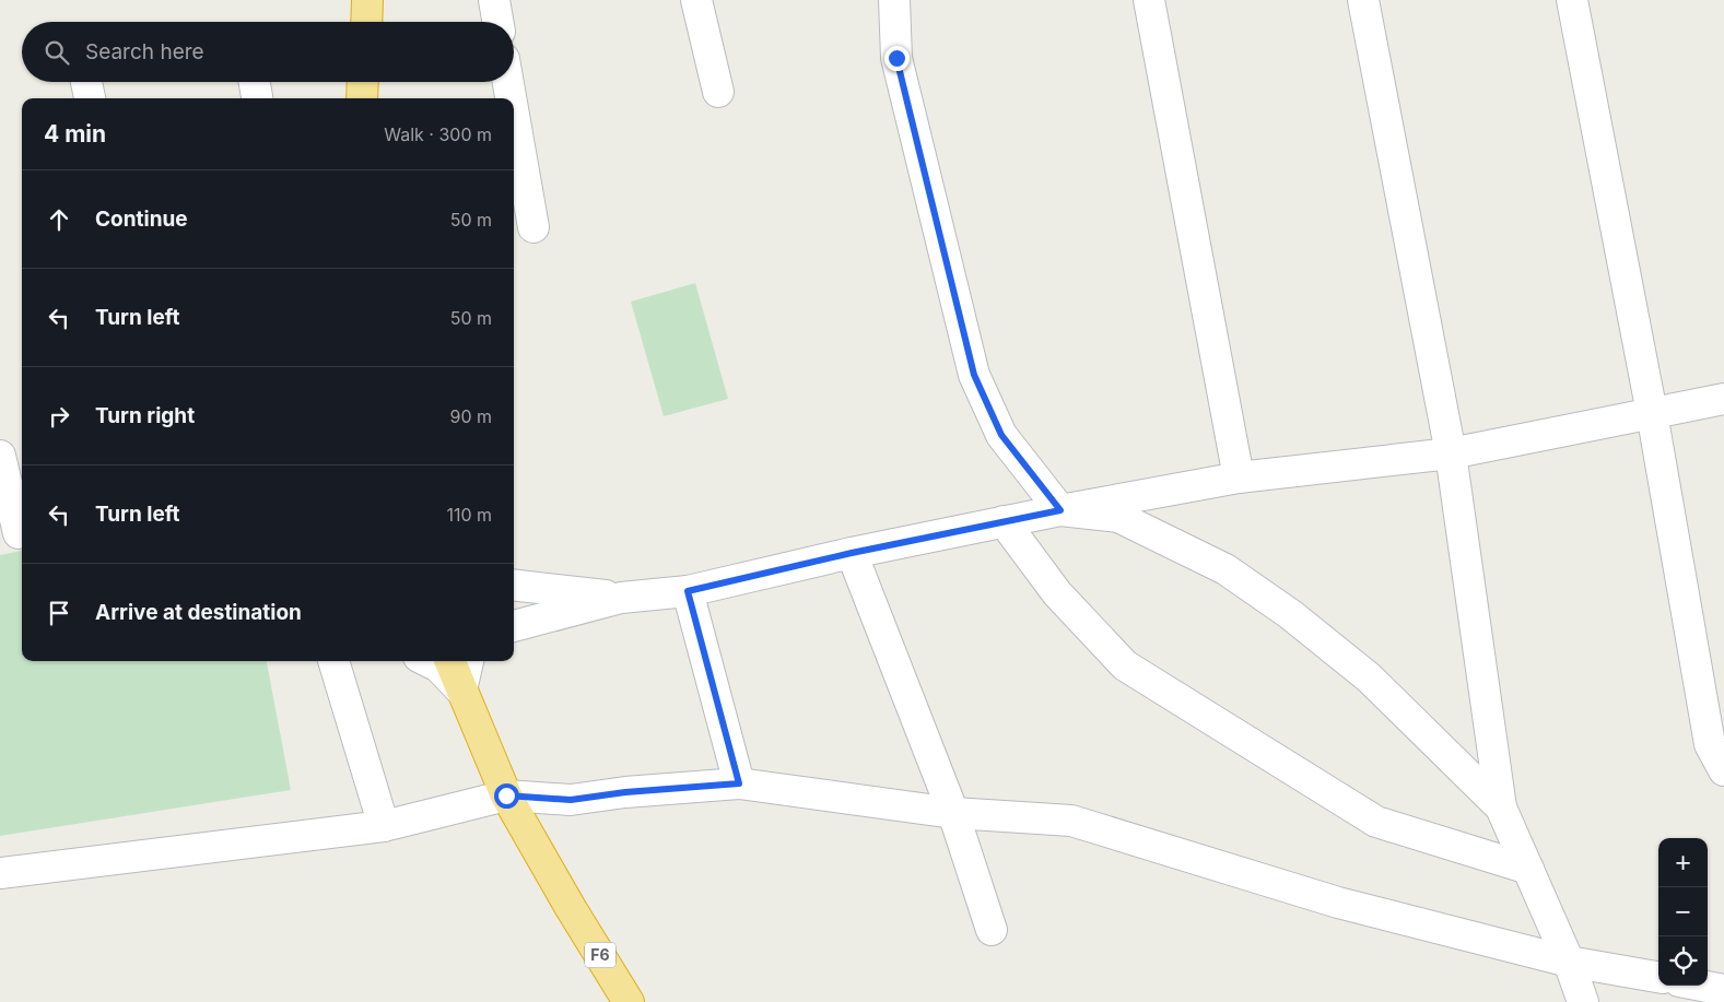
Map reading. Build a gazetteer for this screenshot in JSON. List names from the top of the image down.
{
  "streets": {
    "highway": ["F6"]
  },
  "page": {
    "search": "Search here",
    "heading": ["4 min", "Walk · 300 m"],
    "list": [
      ["Continue", "50 m"],
      ["Turn left", "50 m"],
      ["Turn right", "90 m"],
      ["Turn left", "110 m"],
      "Arrive at destination"
    ],
    "map_buttons": ["+", "−"]
  }
}
